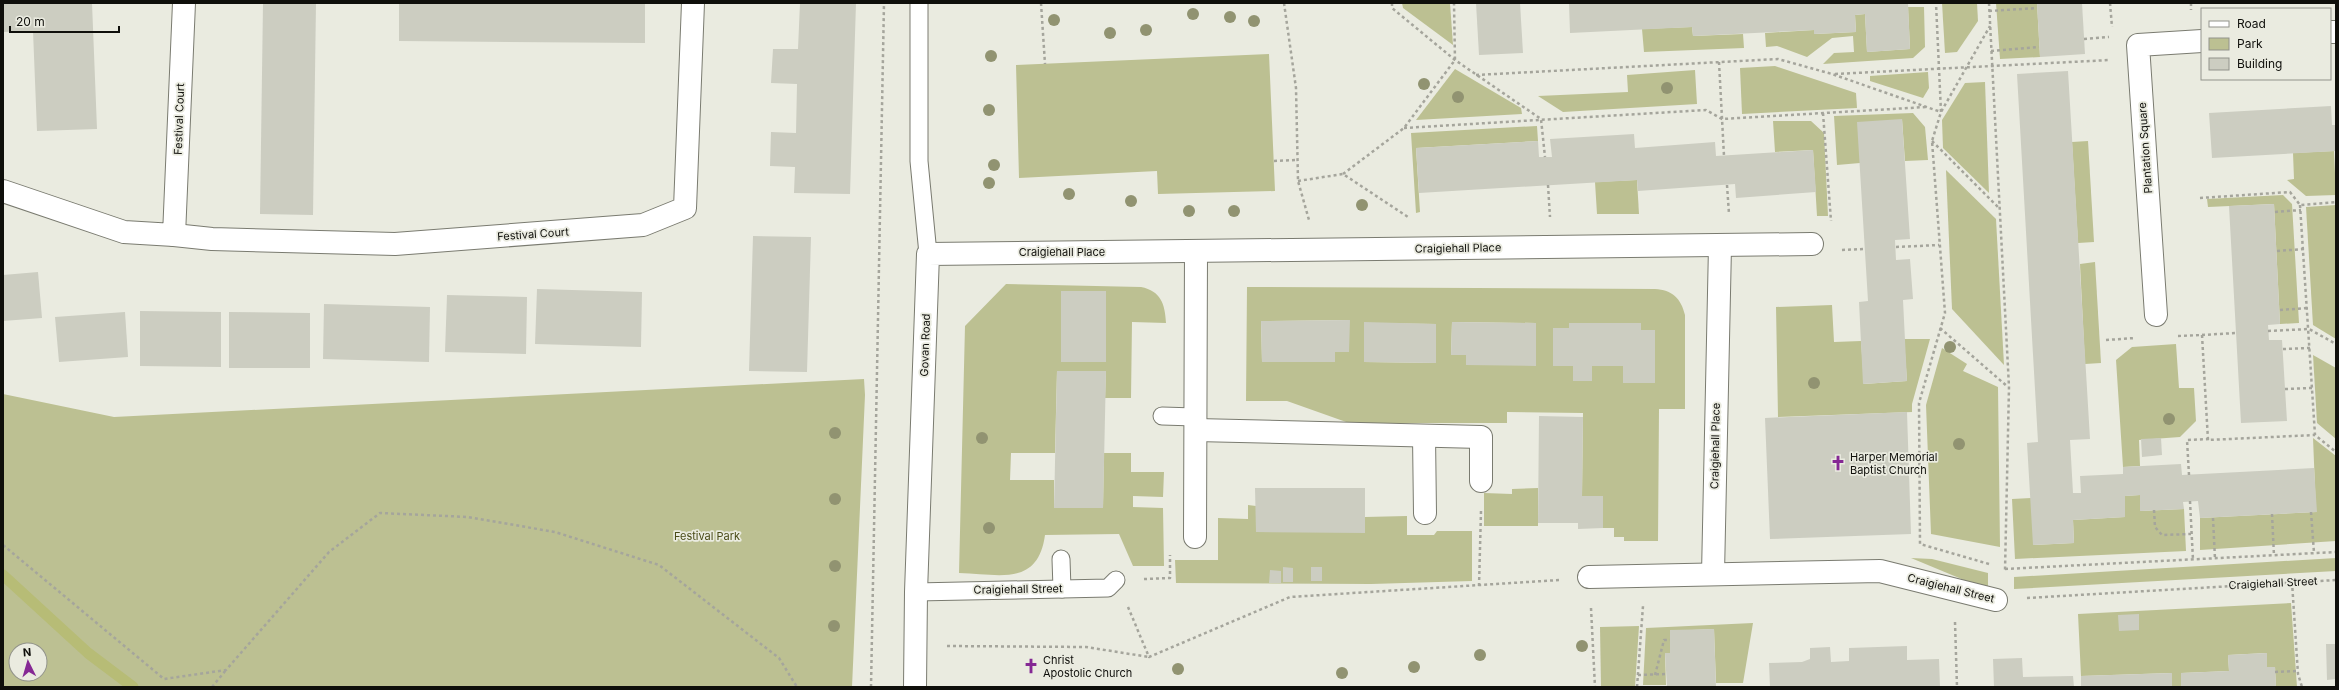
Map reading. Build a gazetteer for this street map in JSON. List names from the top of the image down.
{
  "streets": {
    "street": [
      "Festival Court",
      "Plantation Square",
      "Craigiehall Place",
      "Govan Road",
      "Craigiehall Street"
    ]
  },
  "crossings": [
    ["Craigiehall Place", "Govan Road"],
    ["Craigiehall Place", "Craigiehall Street"],
    ["Govan Road", "Craigiehall Street"]
  ],
  "parks": ["Festival Park"],
  "places": {
    "church": ["Harper Memorial Baptist Church", "Christ Apostolic Church"]
  },
  "legend": ["Road", "Park", "Building"],
  "scale_bar": "20 m",
  "north": "top"
}
